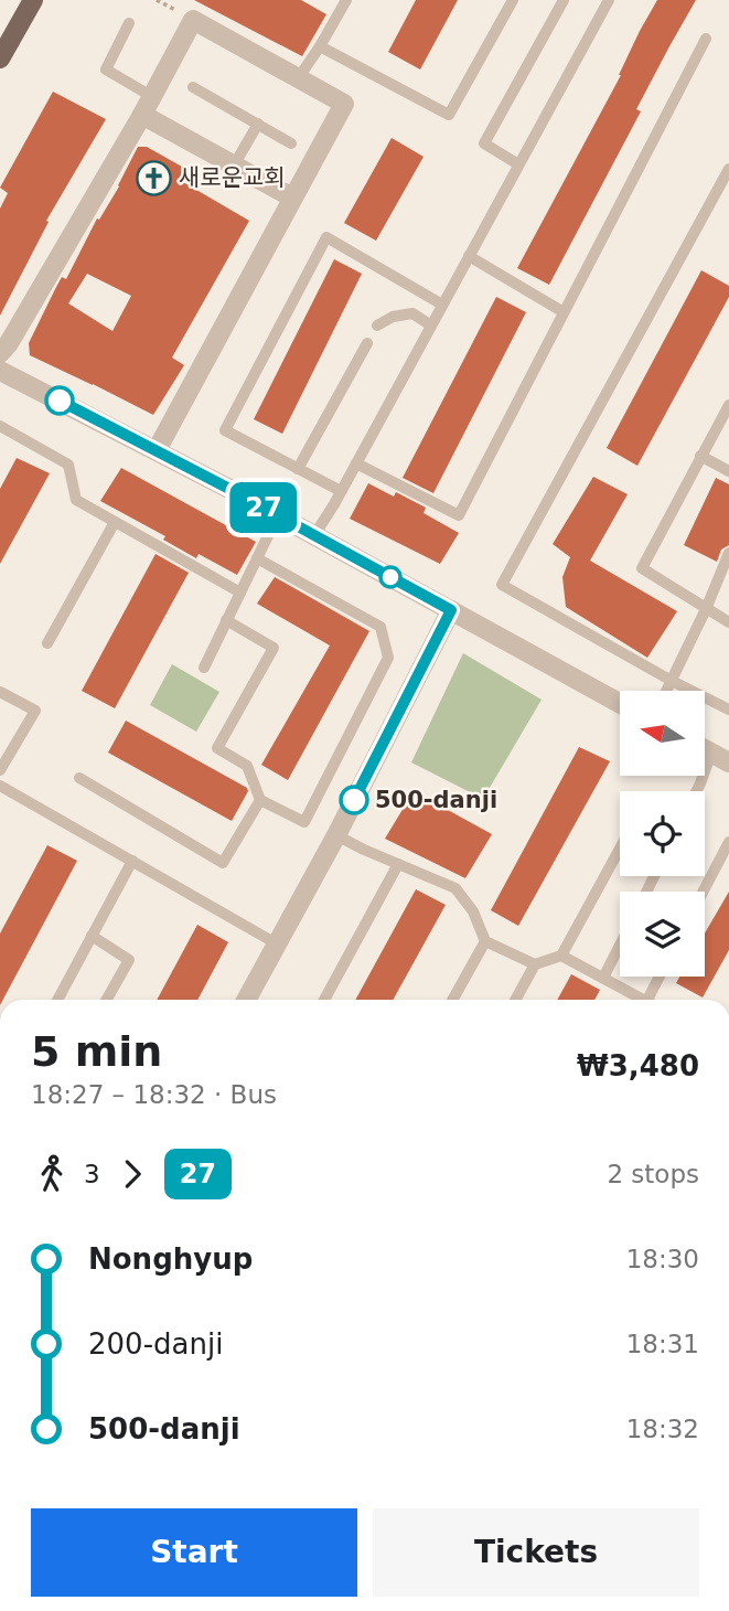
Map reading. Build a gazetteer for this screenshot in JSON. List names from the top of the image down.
{
  "places": {
    "church": ["새로운교회"],
    "other": ["500-danji"]
  },
  "lines": ["bus line 27"],
  "north": "left",
  "page": {
    "on_map": "27",
    "heading": ["5 min", "18:27 – 18:32 · Bus", "₩3,480"],
    "legs": ["3", "27", "2 stops"],
    "list": [
      {
        "name": "Nonghyup",
        "value": "18:30"
      },
      {
        "name": "200-danji",
        "value": "18:31"
      },
      {
        "name": "500-danji",
        "value": "18:32"
      }
    ],
    "buttons": ["Start", "Tickets"]
  }
}
